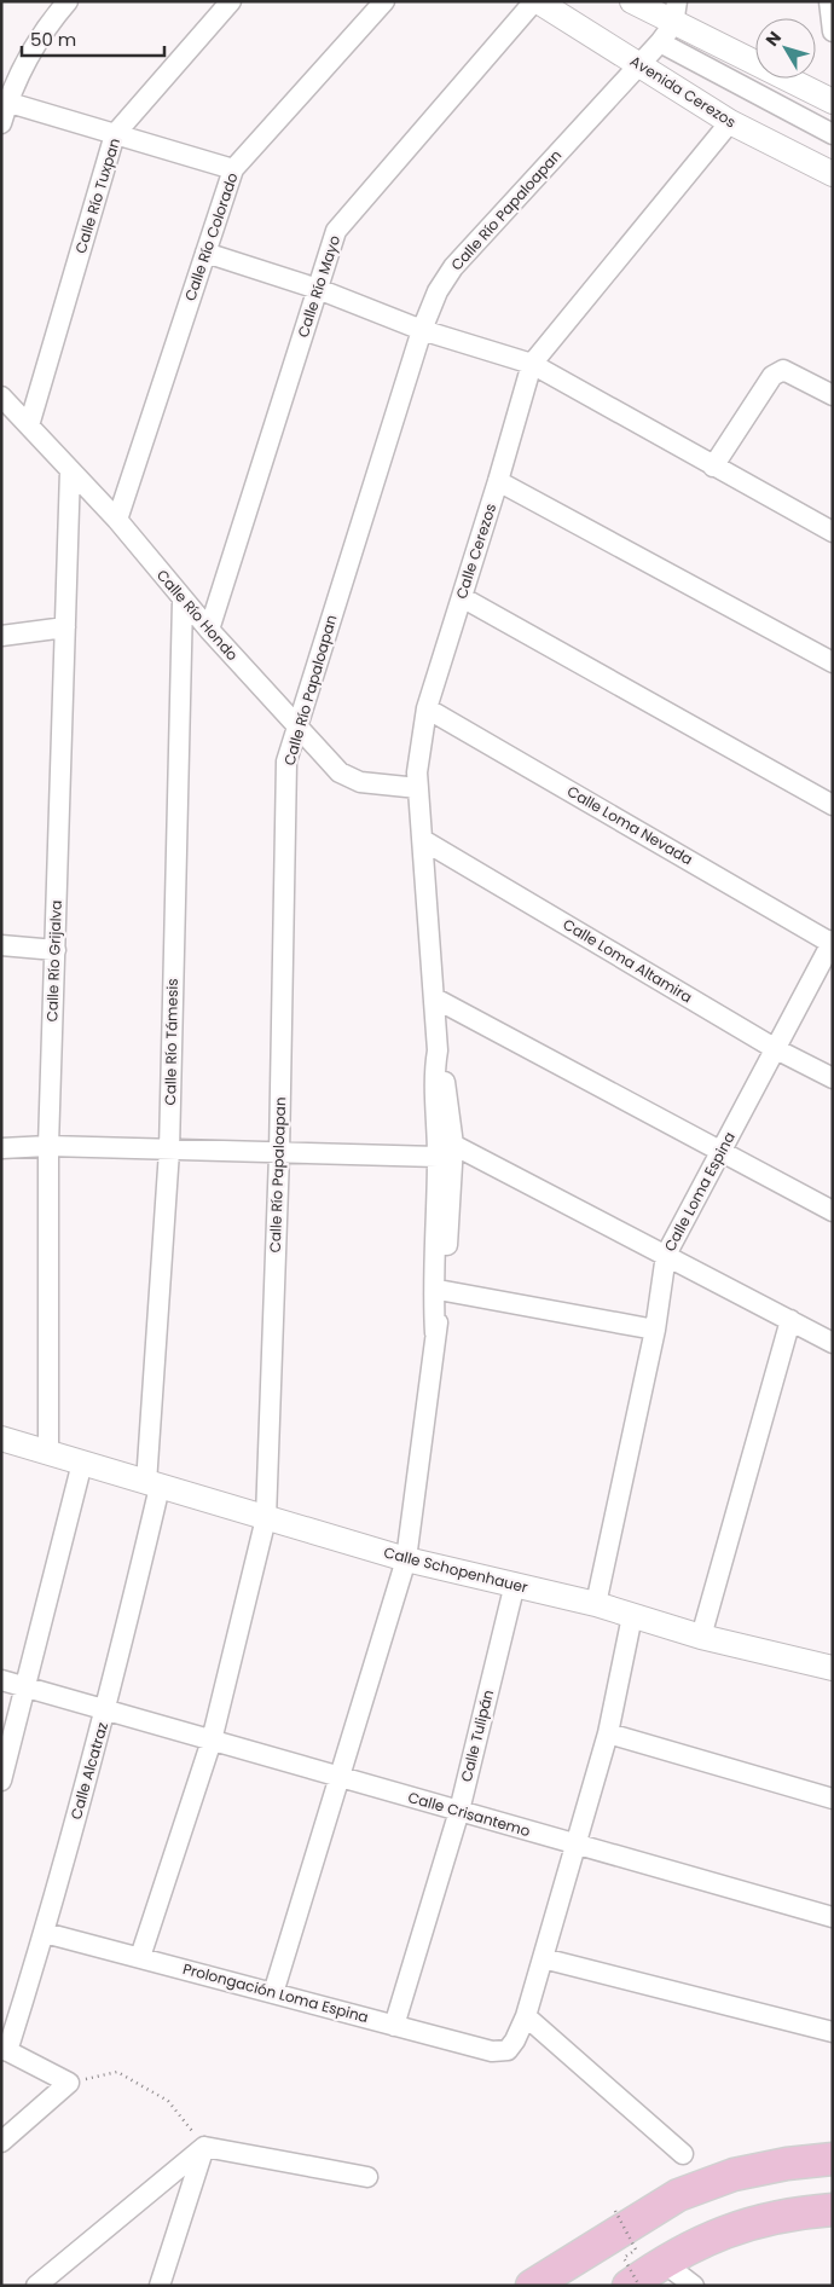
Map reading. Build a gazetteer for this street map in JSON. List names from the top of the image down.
{
  "streets": {
    "street": [
      "Avenida Cerezos",
      "Calle Río Tuxpan",
      "Calle Río Papaloapan",
      "Calle Río Colorado",
      "Calle Río Mayo",
      "Calle Cerezos",
      "Calle Río Hondo",
      "Calle Loma Nevada",
      "Calle Río Grijalva",
      "Calle Loma Altamira",
      "Calle Río Támesis",
      "Calle Loma Espina",
      "Calle Schopenhauer",
      "Calle Tulipán",
      "Calle Alcatraz",
      "Calle Crisantemo",
      "Prolongación Loma Espina"
    ]
  },
  "crossings": [
    ["Avenida Cerezos", "Calle Río Papaloapan"],
    ["Avenida Cerezos", "Calle Río Mayo"],
    ["Avenida Cerezos", "Calle Cerezos"],
    ["Calle Río Tuxpan", "Calle Río Hondo"],
    ["Calle Río Papaloapan", "Calle Río Hondo"],
    ["Calle Río Papaloapan", "Calle Schopenhauer"],
    ["Calle Río Papaloapan", "Calle Crisantemo"],
    ["Calle Río Papaloapan", "Prolongación Loma Espina"],
    ["Calle Río Colorado", "Calle Río Hondo"],
    ["Calle Río Mayo", "Calle Río Hondo"],
    ["Calle Cerezos", "Calle Río Hondo"],
    ["Calle Cerezos", "Calle Loma Nevada"],
    ["Calle Cerezos", "Calle Loma Altamira"],
    ["Calle Cerezos", "Calle Schopenhauer"],
    ["Calle Cerezos", "Calle Crisantemo"],
    ["Calle Cerezos", "Prolongación Loma Espina"],
    ["Calle Río Hondo", "Calle Río Grijalva"],
    ["Calle Río Hondo", "Calle Río Támesis"],
    ["Calle Loma Nevada", "Calle Loma Espina"],
    ["Calle Río Grijalva", "Calle Schopenhauer"],
    ["Calle Loma Altamira", "Calle Loma Espina"],
    ["Calle Río Támesis", "Calle Schopenhauer"],
    ["Calle Río Támesis", "Calle Alcatraz"],
    ["Calle Loma Espina", "Calle Schopenhauer"],
    ["Calle Schopenhauer", "Calle Tulipán"],
    ["Calle Schopenhauer", "Calle Alcatraz"],
    ["Calle Tulipán", "Calle Crisantemo"],
    ["Calle Tulipán", "Prolongación Loma Espina"],
    ["Calle Alcatraz", "Calle Crisantemo"],
    ["Calle Alcatraz", "Prolongación Loma Espina"]
  ],
  "scale_bar": "50 m",
  "north": "top left"
}
